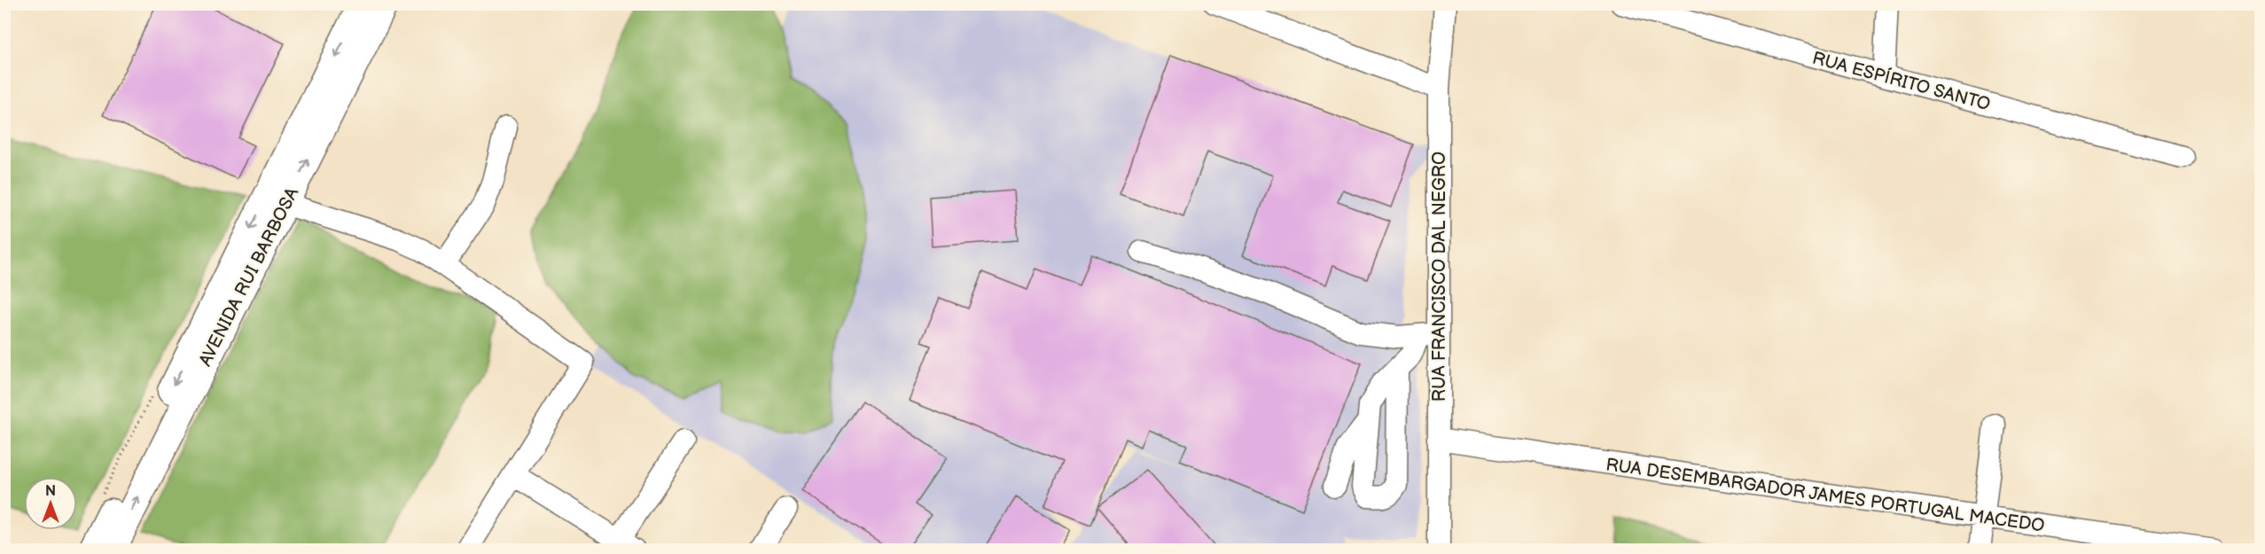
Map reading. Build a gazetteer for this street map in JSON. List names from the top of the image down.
{
  "streets": {
    "main road": ["AVENIDA RUI BARBOSA"],
    "street": ["RUA ESPÍRITO SANTO", "RUA FRANCISCO DAL NEGRO", "RUA DESEMBARGADOR JAMES PORTUGAL MACEDO"]
  },
  "crossings": [
    ["RUA FRANCISCO DAL NEGRO", "RUA DESEMBARGADOR JAMES PORTUGAL MACEDO"]
  ],
  "north": "top"
}
